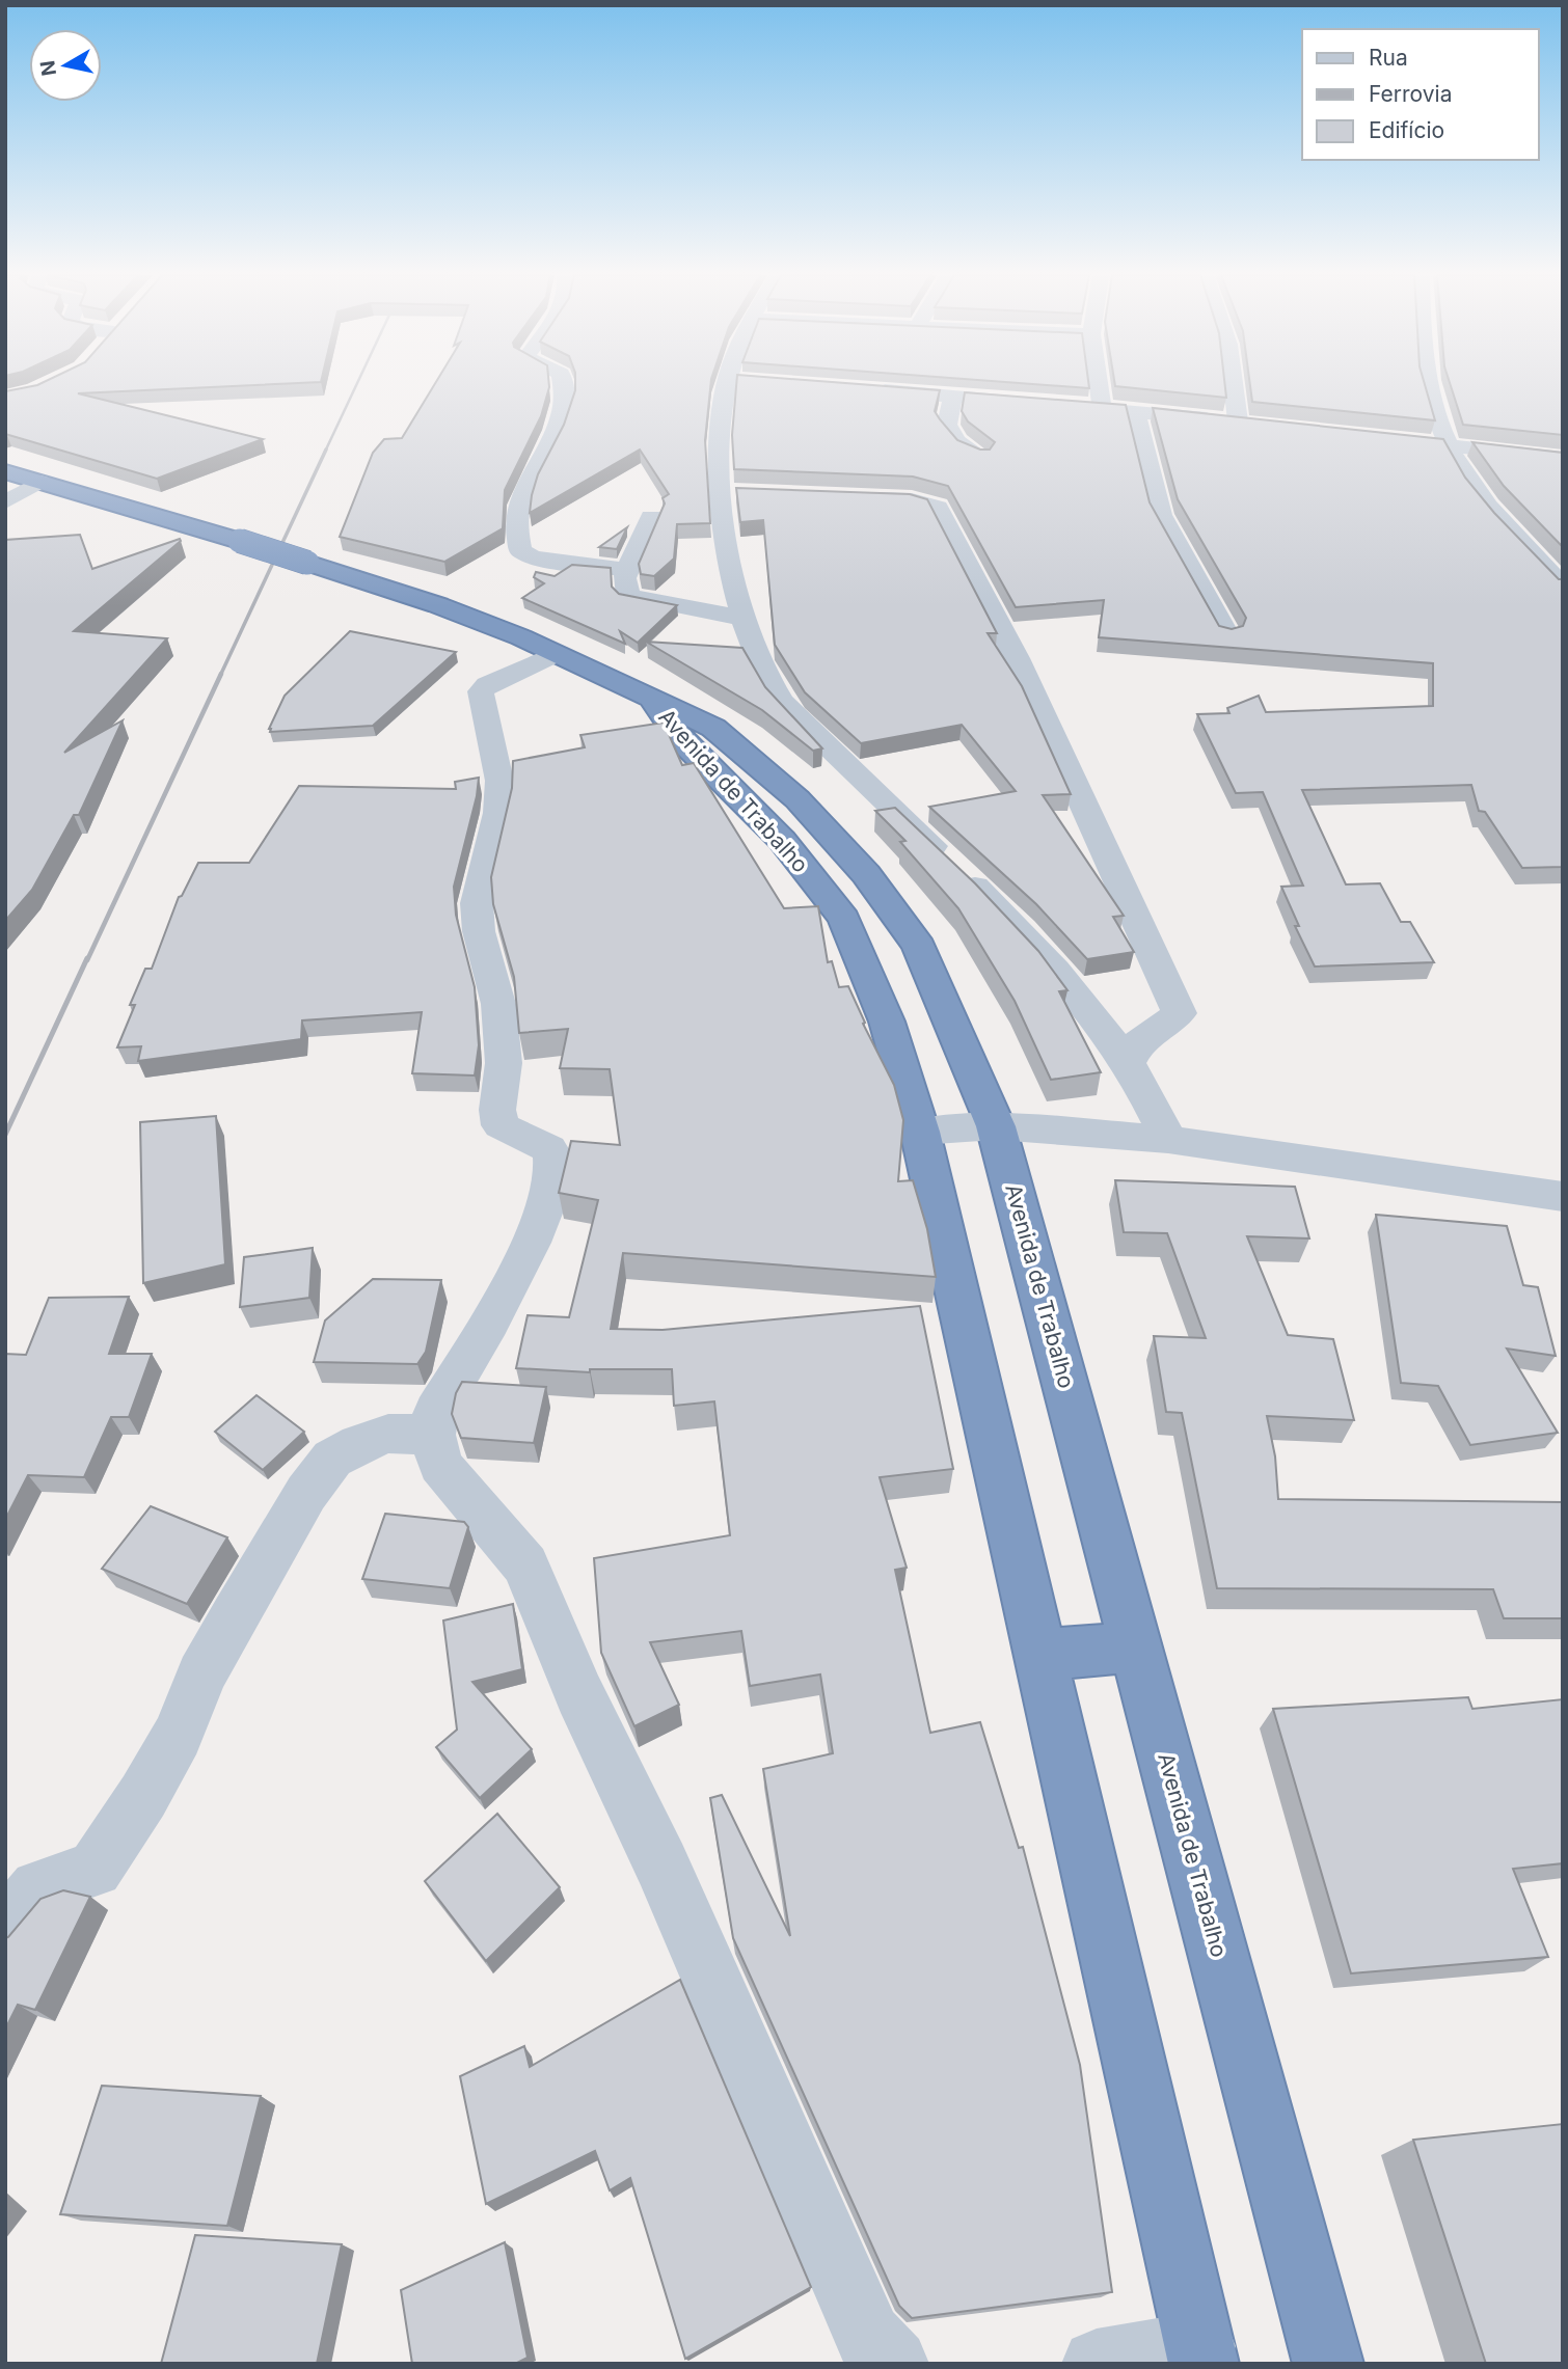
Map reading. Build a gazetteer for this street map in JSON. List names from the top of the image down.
{
  "streets": {
    "highway": ["Avenida de Trabalho"]
  },
  "legend": ["Rua", "Ferrovia", "Edifício"],
  "north": "left"
}
